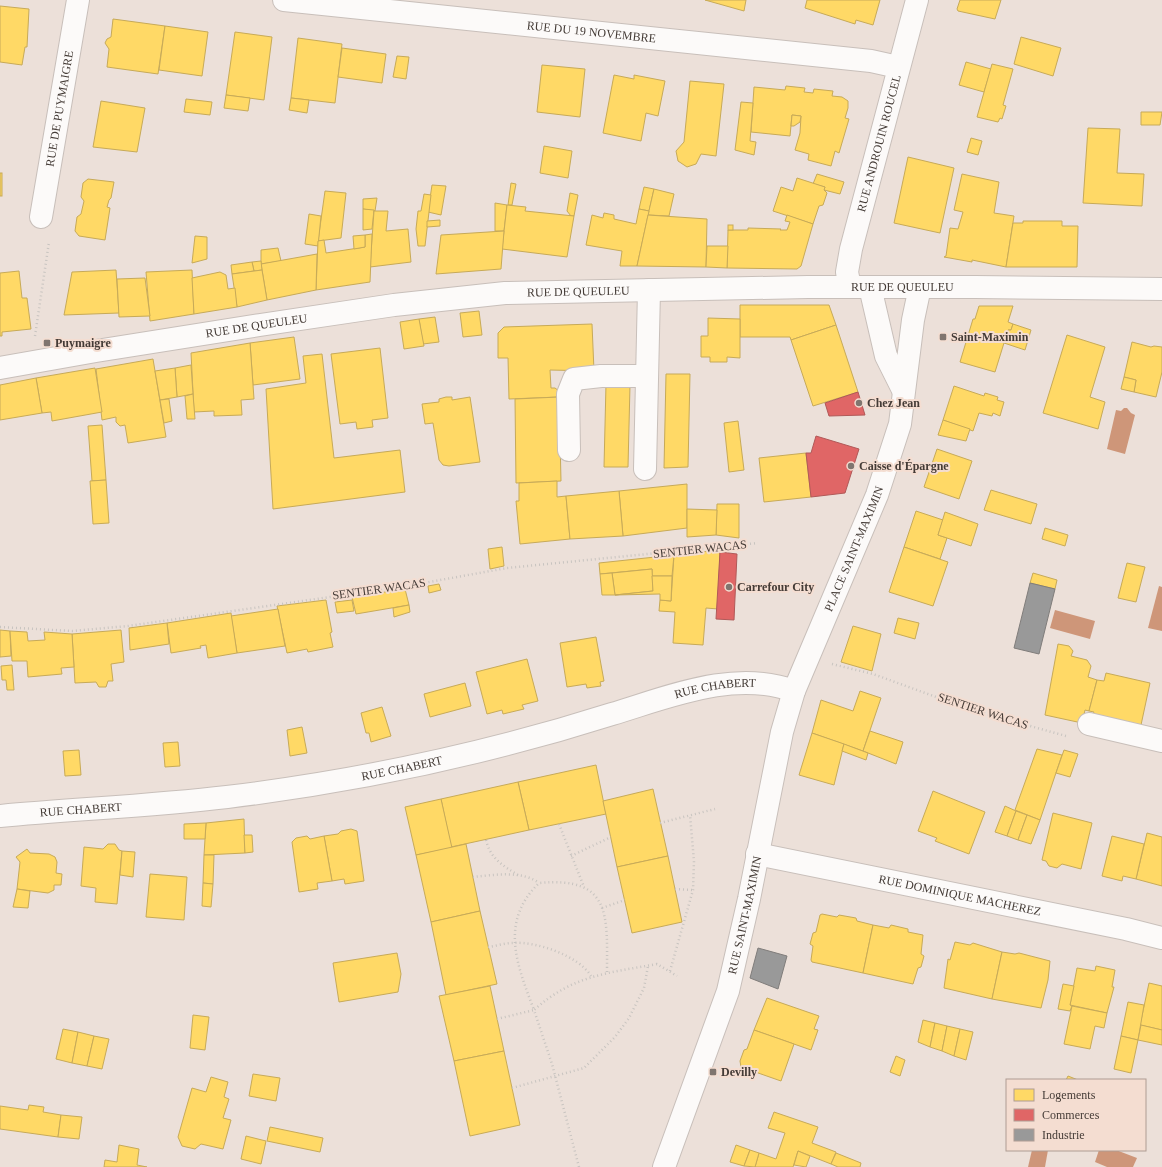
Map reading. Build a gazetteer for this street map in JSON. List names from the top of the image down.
{
  "streets": {
    "street": [
      "RUE DU 19 NOVEMBRE",
      "RUE DE PUYMAIGRE",
      "RUE ANDROUIN ROUCEL",
      "RUE DE QUEULEU",
      "PLACE SAINT-MAXIMIN",
      "RUE CHABERT",
      "RUE DOMINIQUE MACHEREZ",
      "RUE SAINT-MAXIMIN"
    ],
    "path": ["SENTIER WACAS"]
  },
  "crossings": [
    ["RUE DU 19 NOVEMBRE", "RUE ANDROUIN ROUCEL"],
    ["RUE ANDROUIN ROUCEL", "RUE DE QUEULEU"],
    ["RUE DE QUEULEU", "PLACE SAINT-MAXIMIN"],
    ["SENTIER WACAS", "PLACE SAINT-MAXIMIN"],
    ["SENTIER WACAS", "RUE SAINT-MAXIMIN"],
    ["PLACE SAINT-MAXIMIN", "RUE SAINT-MAXIMIN"],
    ["RUE CHABERT", "RUE SAINT-MAXIMIN"],
    ["RUE DOMINIQUE MACHEREZ", "RUE SAINT-MAXIMIN"]
  ],
  "places": {
    "transit": ["Saint-Maximin", "Puymaigre", "Devilly"],
    "other": ["Chez Jean", "Caisse d'Épargne", "Carrefour City"]
  },
  "legend": ["Logements", "Commerces", "Industrie"]
}
